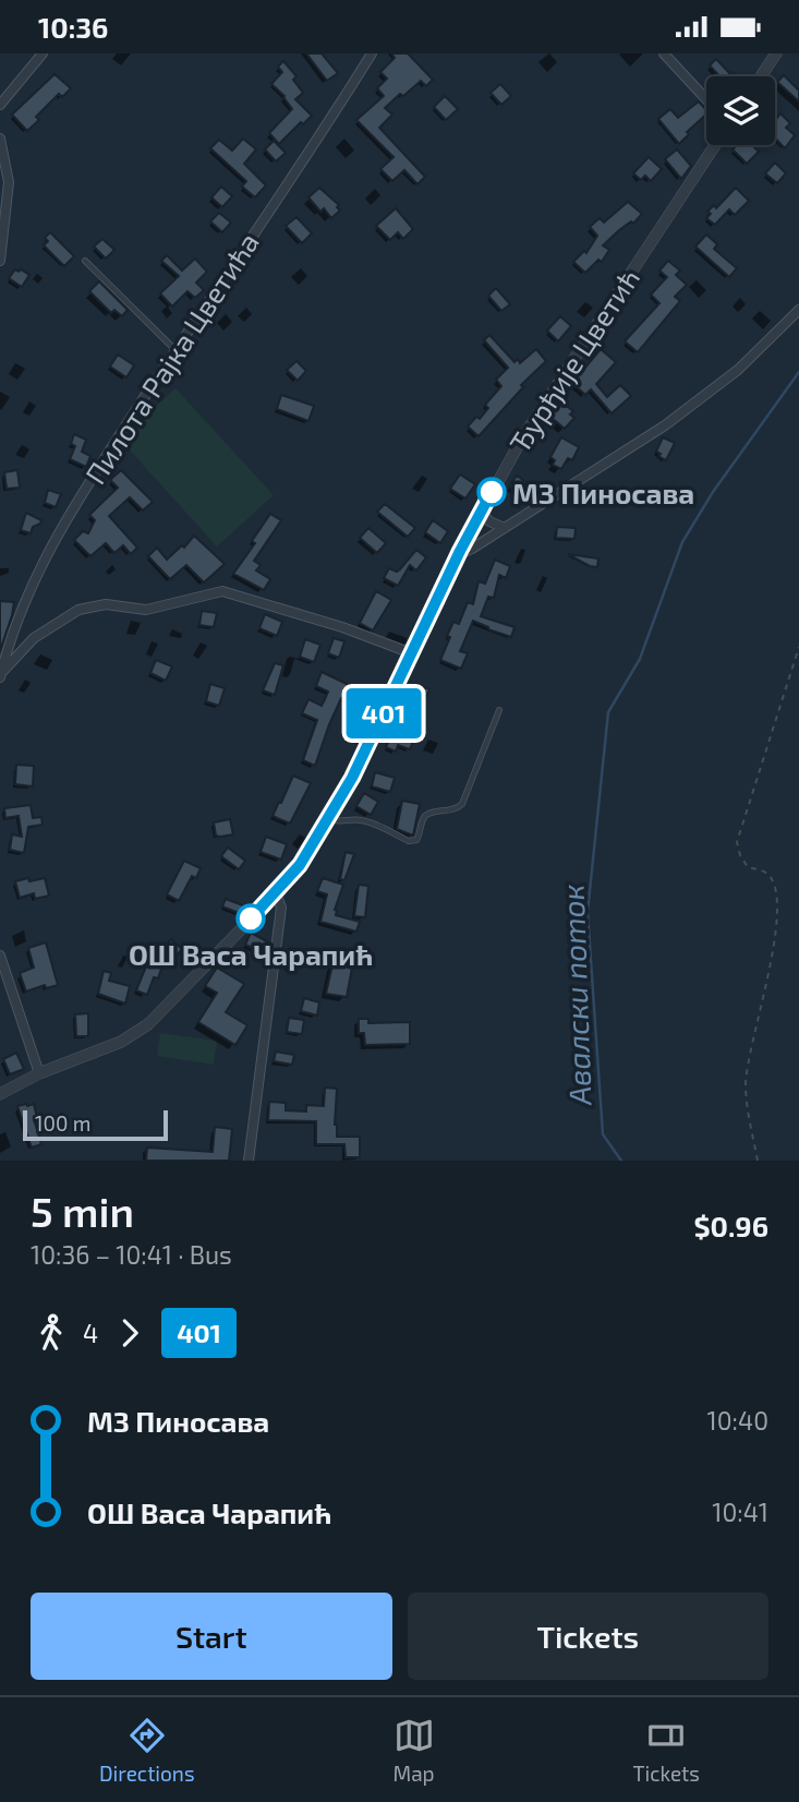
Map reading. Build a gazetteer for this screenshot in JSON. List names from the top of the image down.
{
  "streets": {
    "street": ["Пилота Рајка Цветића", "Ђурђије Цветић"]
  },
  "water": ["Авалски поток"],
  "places": ["МЗ Пиносава", "ОШ Васа Чарапић"],
  "lines": ["bus line 401"],
  "scale_bar": "100 m",
  "page": {
    "status": "10:36",
    "on_map": "401",
    "scale": "100 m",
    "heading": ["5 min", "10:36 – 10:41 · Bus", "$0.96"],
    "legs": ["4", "401"],
    "list": [
      {
        "name": "МЗ Пиносава",
        "value": "10:40"
      },
      {
        "name": "ОШ Васа Чарапић",
        "value": "10:41"
      }
    ],
    "buttons": ["Start", "Tickets"],
    "tabs": ["Directions", "Map", "Tickets"]
  }
}
